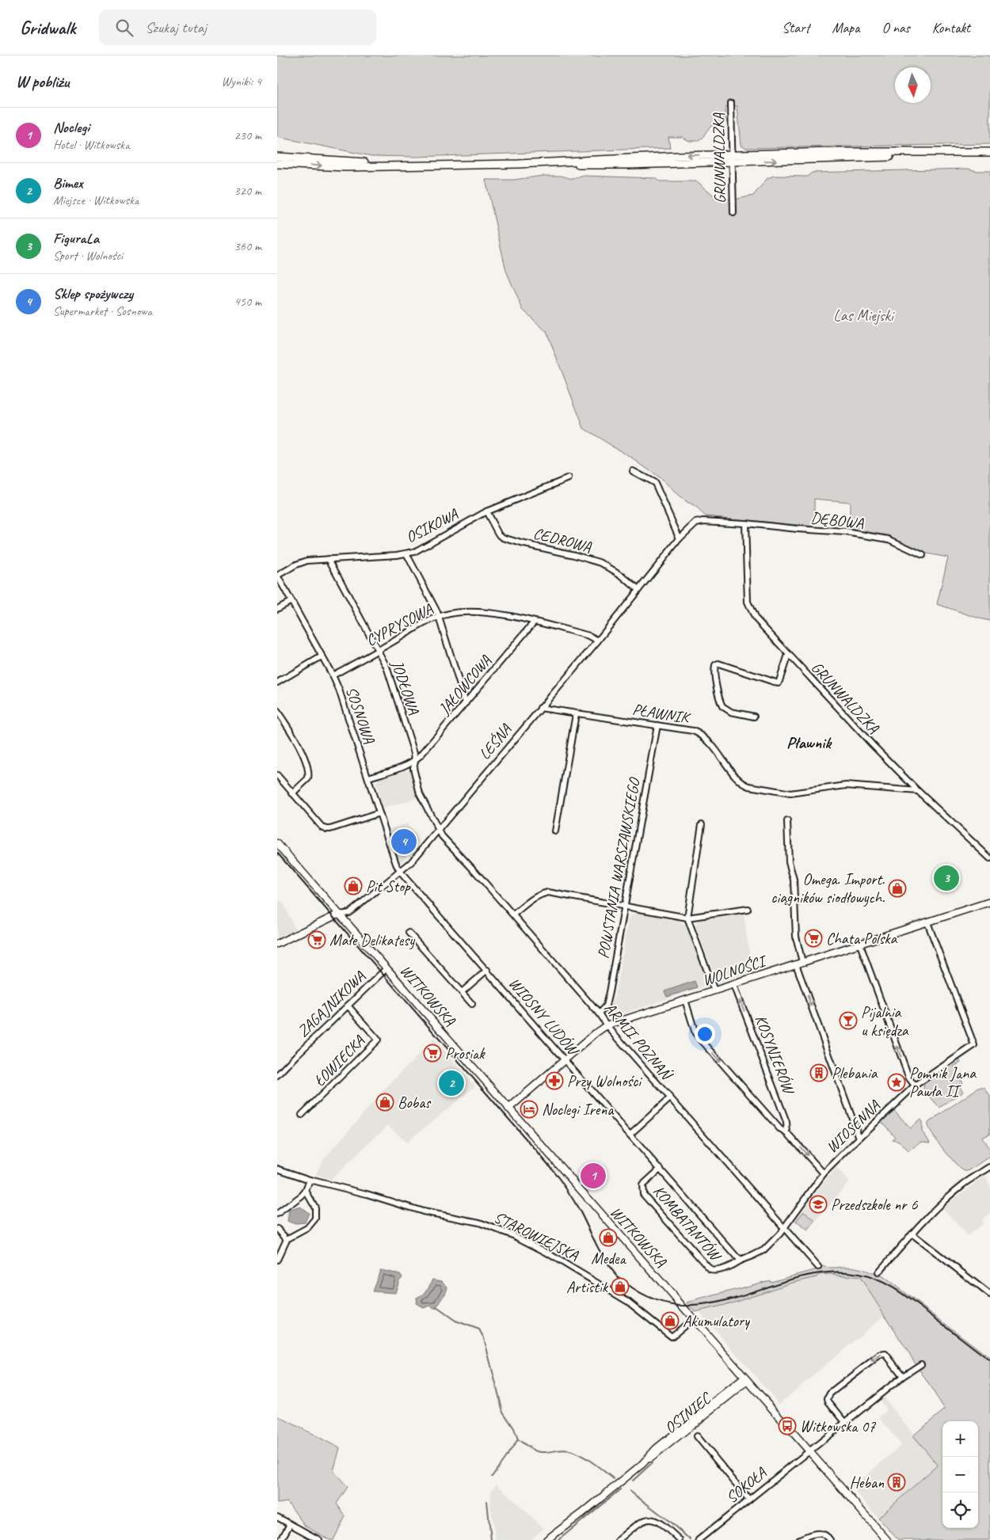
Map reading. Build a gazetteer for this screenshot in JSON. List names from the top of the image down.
{
  "streets": {
    "street": [
      "GRUNWALDZKA",
      "DĘBOWA",
      "OSIKOWA",
      "CEDROWA",
      "CYPRYSOWA",
      "JAŁOWCOWA",
      "JODŁOWA",
      "PŁAWNIK",
      "SOSNOWA",
      "LEŚNA",
      "POWSTANIA WARSZAWSKIEGO",
      "WOLNOŚCI",
      "WITKOWSKA",
      "ZAGAJNIKOWA",
      "WIOSNY LUDÓW",
      "ARMII POZNAŃ",
      "KOSYNIERÓW",
      "ŁOWIECKA",
      "WIOSENNA",
      "KOMBATANTÓW",
      "STAROWIEJSKA",
      "OSINIEC",
      "SOKOŁA"
    ]
  },
  "crossings": [
    ["GRUNWALDZKA", "DĘBOWA"],
    ["GRUNWALDZKA", "PŁAWNIK"],
    ["DĘBOWA", "LEŚNA"],
    ["OSIKOWA", "CEDROWA"],
    ["OSIKOWA", "JODŁOWA"],
    ["OSIKOWA", "SOSNOWA"],
    ["CEDROWA", "LEŚNA"],
    ["CYPRYSOWA", "JAŁOWCOWA"],
    ["CYPRYSOWA", "JODŁOWA"],
    ["CYPRYSOWA", "SOSNOWA"],
    ["CYPRYSOWA", "LEŚNA"],
    ["JAŁOWCOWA", "JODŁOWA"],
    ["JAŁOWCOWA", "SOSNOWA"],
    ["JODŁOWA", "LEŚNA"],
    ["JODŁOWA", "ARMII POZNAŃ"],
    ["PŁAWNIK", "LEŚNA"],
    ["PŁAWNIK", "POWSTANIA WARSZAWSKIEGO"],
    ["SOSNOWA", "LEŚNA"],
    ["SOSNOWA", "WIOSNY LUDÓW"],
    ["LEŚNA", "WITKOWSKA"],
    ["LEŚNA", "WIOSNY LUDÓW"],
    ["LEŚNA", "ARMII POZNAŃ"],
    ["POWSTANIA WARSZAWSKIEGO", "ARMII POZNAŃ"],
    ["WOLNOŚCI", "WITKOWSKA"],
    ["WOLNOŚCI", "WIOSNY LUDÓW"],
    ["WOLNOŚCI", "ARMII POZNAŃ"],
    ["WOLNOŚCI", "KOSYNIERÓW"],
    ["WOLNOŚCI", "WIOSENNA"],
    ["WITKOWSKA", "ZAGAJNIKOWA"],
    ["WITKOWSKA", "STAROWIEJSKA"],
    ["WITKOWSKA", "OSINIEC"],
    ["WITKOWSKA", "SOKOŁA"],
    ["ZAGAJNIKOWA", "ŁOWIECKA"],
    ["WIOSNY LUDÓW", "KOMBATANTÓW"],
    ["ARMII POZNAŃ", "WIOSENNA"]
  ],
  "districts": ["Pławnik"],
  "parks": ["Las Miejski"],
  "places": {
    "shop": [
      "Pit Stop",
      "Omega. Import. ciągników siodłowych.",
      "Bobas",
      "Medea",
      "Artistik",
      "Akumulatory"
    ],
    "supermarket": ["Chata Polska", "Małe Delikatesy", "Prosiak"],
    "bar": ["Pijalnia u księdza"],
    "building": ["Plebania", "Heban"],
    "pharmacy": ["Przy Wolności"],
    "place": ["Pomnik Jana Pawła II"],
    "hotel": ["Noclegi Irena"],
    "school or university": ["Przedszkole nr 6"],
    "bus stop": ["Witkowska 07"]
  },
  "north": "bottom",
  "page": {
    "header": "Gridwalk",
    "search": "Szukaj tutaj",
    "nav": [
      "Start",
      "Mapa",
      "O nas",
      "Kontakt"
    ],
    "heading": ["W pobliżu", "Wyniki: 4"],
    "list": [
      {
        "mark": "1",
        "name": "Noclegi",
        "note": "Hotel · Witkowska",
        "value": "230 m"
      },
      {
        "mark": "2",
        "name": "Bimex",
        "note": "Miejsce · Witkowska",
        "value": "320 m"
      },
      {
        "mark": "3",
        "name": "FiguraLa",
        "note": "Sport · Wolności",
        "value": "360 m"
      },
      {
        "mark": "4",
        "name": "Sklep spożywczy",
        "note": "Supermarket · Sosnowa",
        "value": "450 m"
      }
    ],
    "pins": [
      "4",
      "3",
      "2",
      "1"
    ],
    "map_buttons": ["+", "−"]
  }
}
